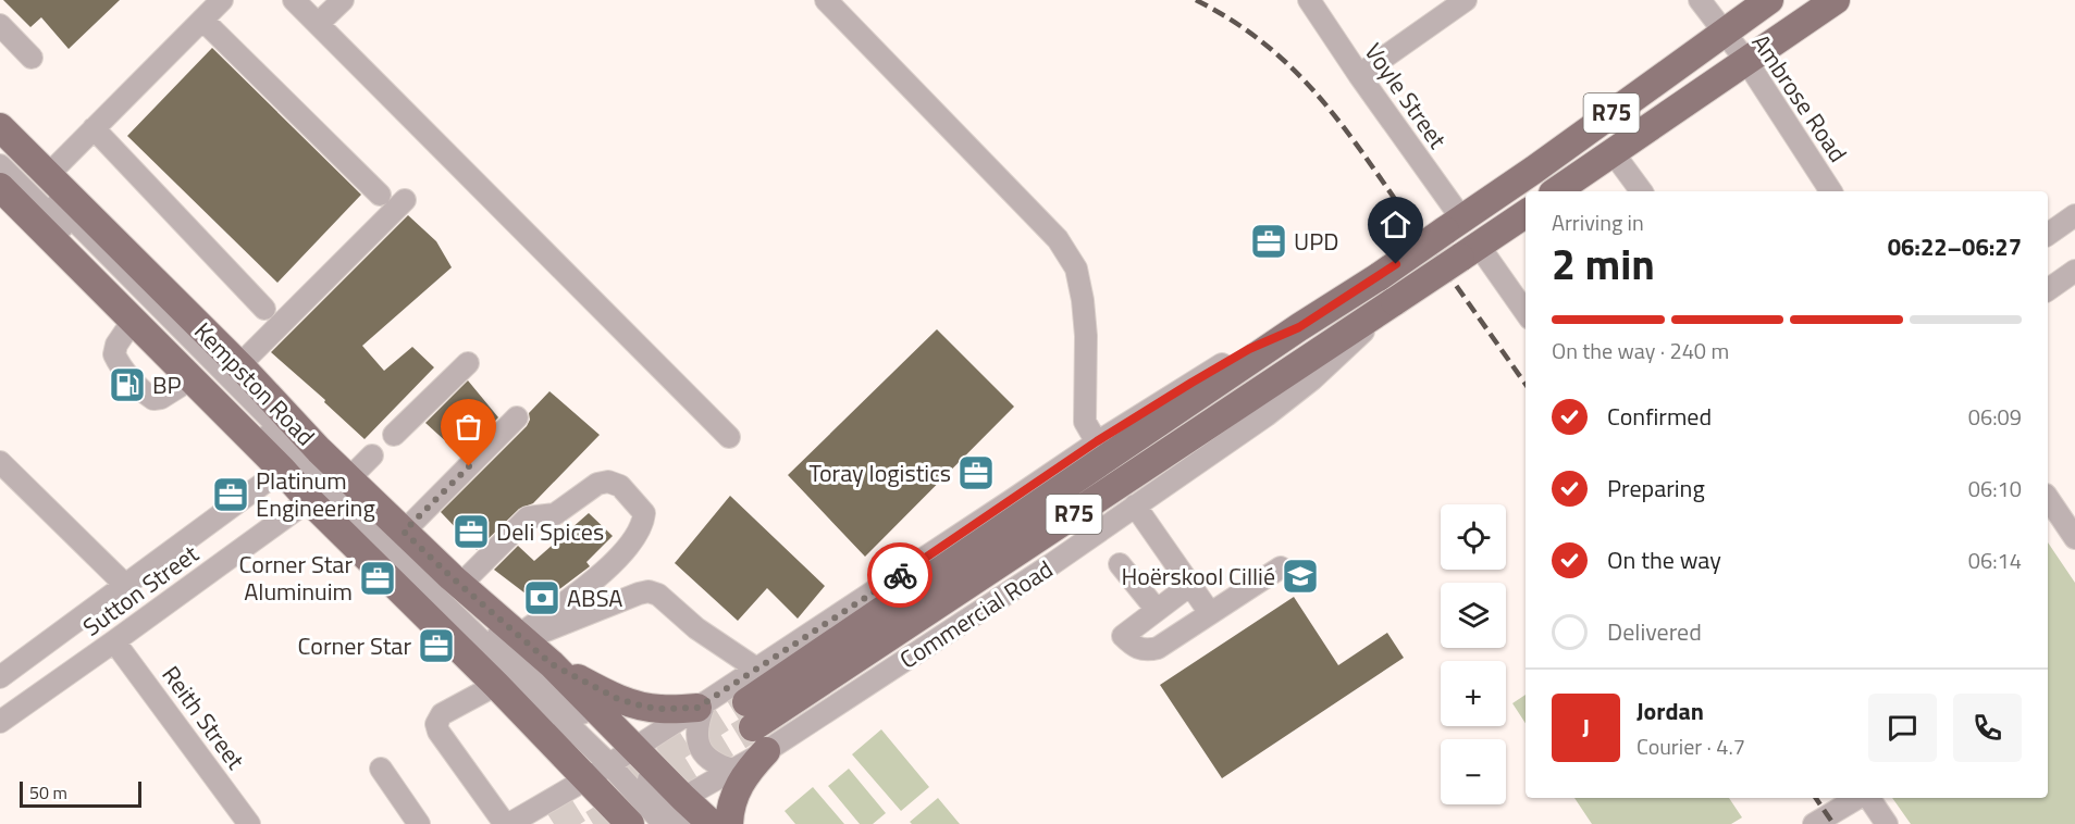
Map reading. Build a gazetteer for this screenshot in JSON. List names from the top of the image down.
{
  "streets": {
    "main road": ["R75", "Kempston Road", "Commercial Road"],
    "street": [
      "Voyle Street",
      "Ambrose Road",
      "Sutton Street",
      "Reith Street"
    ]
  },
  "crossings": [
    ["Voyle Street", "Commercial Road"],
    ["Ambrose Road", "R75"],
    ["Ambrose Road", "Commercial Road"],
    ["Kempston Road", "Sutton Street"],
    ["Kempston Road", "Commercial Road"],
    ["Sutton Street", "Reith Street"]
  ],
  "places": {
    "office": [
      "UPD",
      "Toray logistics",
      "Platinum Engineering",
      "Deli Spices",
      "Corner Star Aluminuim",
      "Corner Star"
    ],
    "fuel station": ["BP"],
    "school or university": ["Hoërskool Cillié"],
    "bank": ["ABSA"]
  },
  "scale_bar": "50 m",
  "page": {
    "heading": ["2 min", "Arriving in", "06:22–06:27"],
    "panel": ["Jordan", "Courier · 4.7"],
    "bar": "On the way · 240 m",
    "list": [
      ["Confirmed", "06:09"],
      ["Preparing", "06:10"],
      ["On the way", "06:14"],
      "Delivered"
    ],
    "map_buttons": ["+", "−"],
    "round": "J",
    "scale": "50 m"
  }
}
